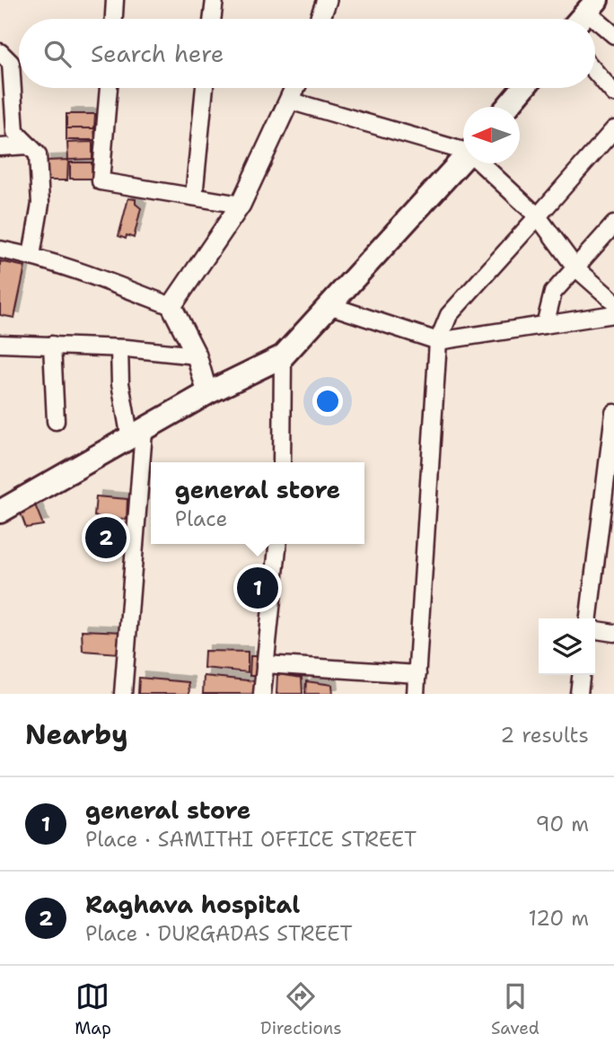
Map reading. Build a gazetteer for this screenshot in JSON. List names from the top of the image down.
{
  "north": "left",
  "page": {
    "search": "Search here",
    "popup": ["general store", "Place"],
    "pins": ["2", "1"],
    "heading": ["Nearby", "2 results"],
    "list": [
      {
        "mark": "1",
        "name": "general store",
        "note": "Place · SAMITHI OFFICE STREET",
        "value": "90 m"
      },
      {
        "mark": "2",
        "name": "Raghava hospital",
        "note": "Place · DURGADAS STREET",
        "value": "120 m"
      }
    ],
    "nav": ["Map", "Directions", "Saved"]
  }
}
